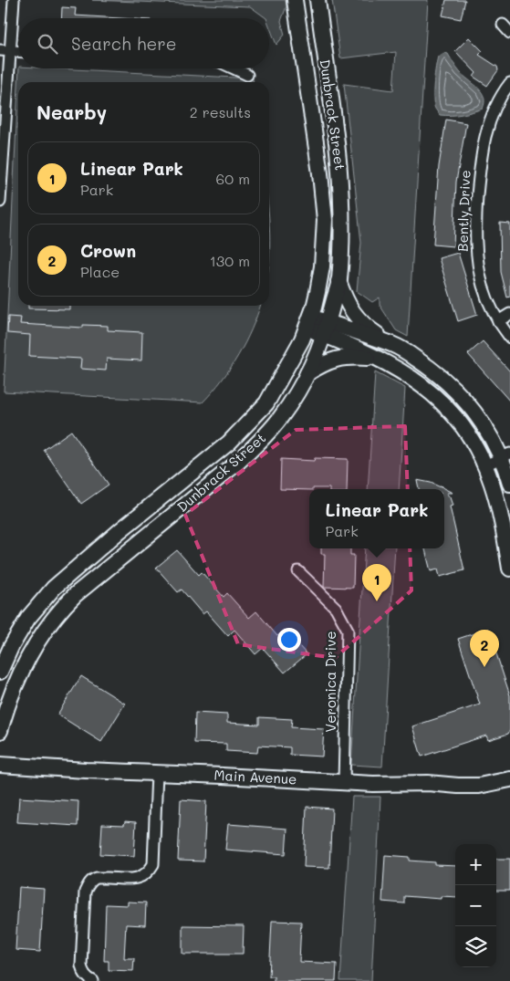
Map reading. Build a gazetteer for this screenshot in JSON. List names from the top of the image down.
{
  "streets": {
    "main road": ["Dunbrack Street", "Main Avenue"],
    "street": ["Bently Drive", "Veronica Drive"]
  },
  "crossings": [
    ["Veronica Drive", "Main Avenue"]
  ],
  "page": {
    "search": "Search here",
    "heading": ["Nearby", "2 results"],
    "list": [
      {
        "mark": "1",
        "name": "Linear Park",
        "note": "Park",
        "value": "60 m"
      },
      {
        "mark": "2",
        "name": "Crown",
        "note": "Place",
        "value": "130 m"
      }
    ],
    "popup": ["Linear Park", "Park"],
    "pins": ["1", "2"],
    "map_buttons": ["+", "−"]
  }
}
